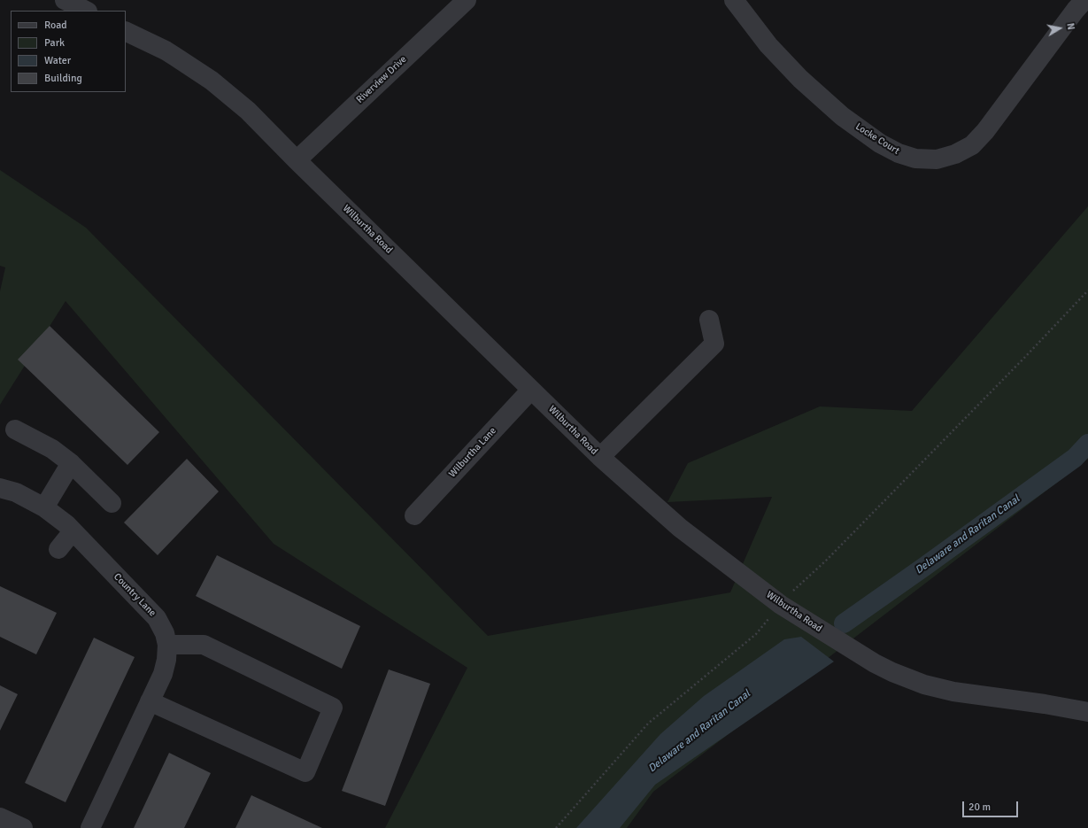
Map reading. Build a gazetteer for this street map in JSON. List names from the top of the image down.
{
  "streets": {
    "street": [
      "Riverview Drive",
      "Locke Court",
      "Wilburtha Road",
      "Wilburtha Lane",
      "Country Lane"
    ]
  },
  "crossings": [
    ["Riverview Drive", "Wilburtha Road"],
    ["Wilburtha Road", "Wilburtha Lane"]
  ],
  "water": ["Delaware and Raritan Canal"],
  "legend": [
    "Road",
    "Park",
    "Water",
    "Building"
  ],
  "scale_bar": "20 m",
  "north": "right"
}
